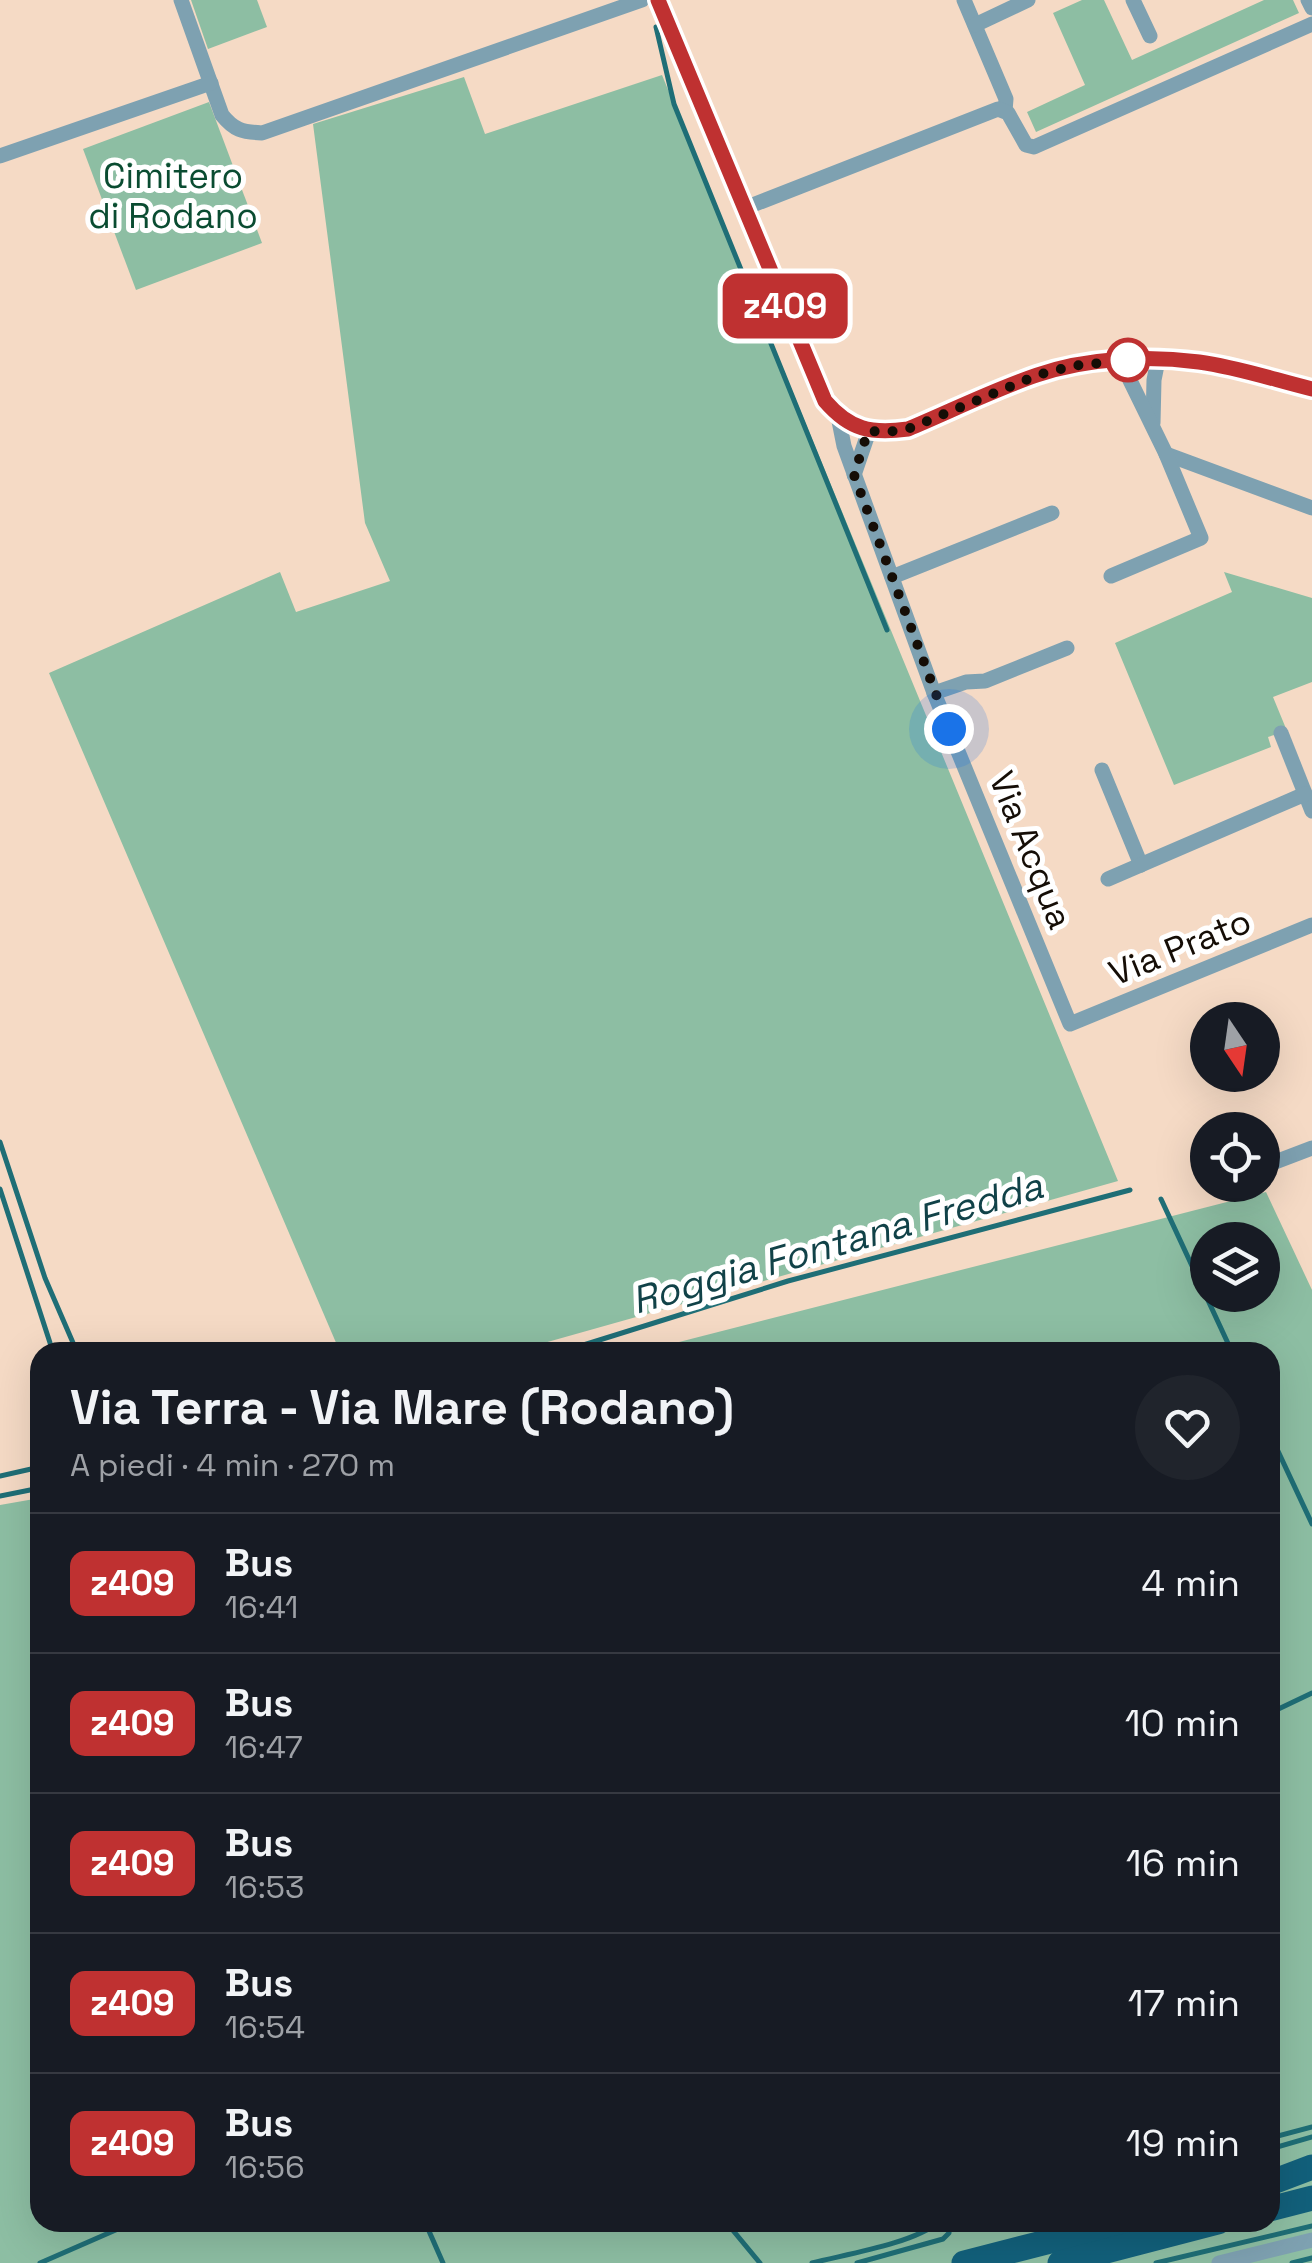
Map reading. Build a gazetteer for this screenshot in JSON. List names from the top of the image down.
{
  "streets": {
    "street": ["Via Acqua", "Via Prato"]
  },
  "crossings": [
    ["Via Acqua", "Via Prato"]
  ],
  "water": ["Roggia Fontana Fredda"],
  "parks": ["Cimitero di Rodano"],
  "lines": ["bus line z409"],
  "north": "bottom",
  "page": {
    "on_map": "z409",
    "heading": ["Via Terra - Via Mare (Rodano)", "A piedi · 4 min · 270 m"],
    "list": [
      {
        "mark": "z409",
        "name": "Bus",
        "note": "16:41",
        "value": "4 min"
      },
      {
        "mark": "z409",
        "name": "Bus",
        "note": "16:47",
        "value": "10 min"
      },
      {
        "mark": "z409",
        "name": "Bus",
        "note": "16:53",
        "value": "16 min"
      },
      {
        "mark": "z409",
        "name": "Bus",
        "note": "16:54",
        "value": "17 min"
      },
      {
        "mark": "z409",
        "name": "Bus",
        "note": "16:56",
        "value": "19 min"
      }
    ]
  }
}
